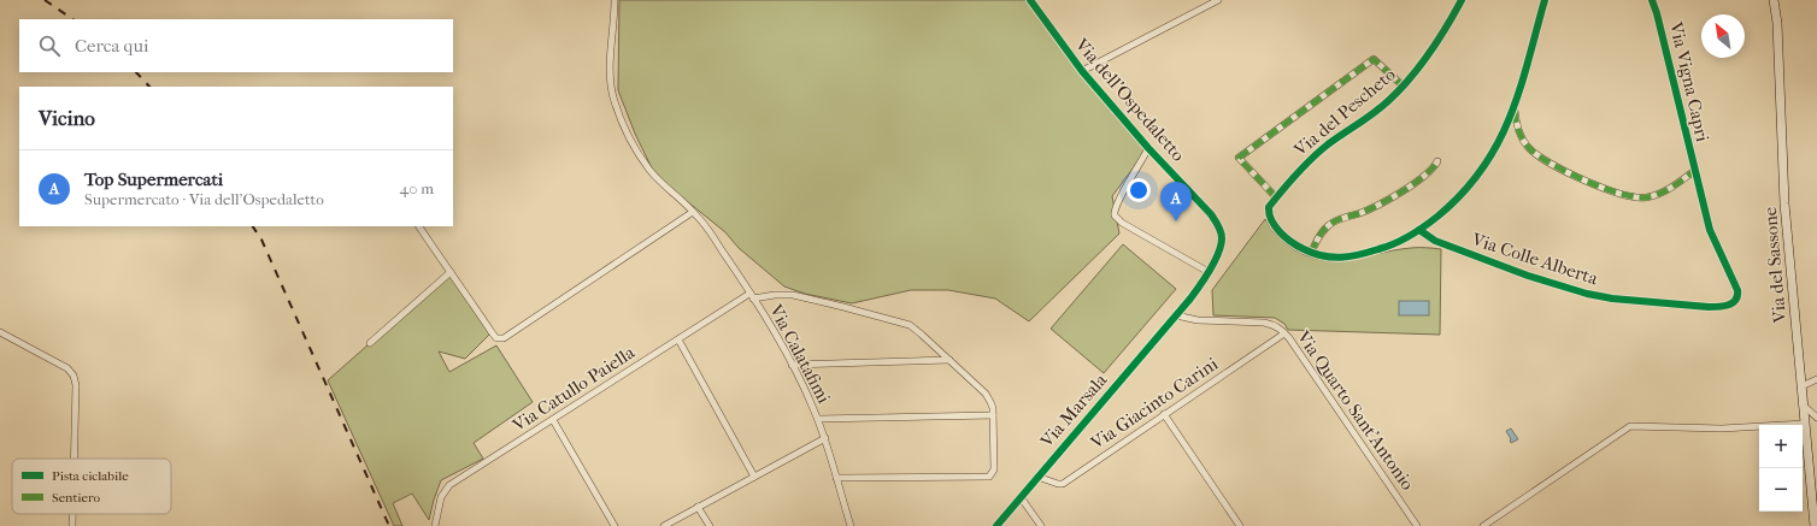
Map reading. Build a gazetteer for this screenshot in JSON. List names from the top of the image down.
{
  "streets": {
    "main road": ["Via del Sassone"],
    "street": [
      "Via Vigna Capri",
      "Via dell'Ospedaletto",
      "Via del Pescheto",
      "Via Colle Alberta",
      "Via Calatafimi",
      "Via Catullo Paiella",
      "Via Giacinto Carini",
      "Via Marsala",
      "Via Quarto Sant'Antonio"
    ]
  },
  "crossings": [
    ["Via Vigna Capri", "Via Colle Alberta"],
    ["Via dell'Ospedaletto", "Via Marsala"],
    ["Via dell'Ospedaletto", "Via Quarto Sant'Antonio"],
    ["Via Calatafimi", "Via Catullo Paiella"],
    ["Via Giacinto Carini", "Via Marsala"],
    ["Via Giacinto Carini", "Via Quarto Sant'Antonio"],
    ["Via Marsala", "Via Quarto Sant'Antonio"]
  ],
  "legend": ["Pista ciclabile", "Sentiero"],
  "north": "top left",
  "page": {
    "search": "Cerca qui",
    "heading": "Vicino",
    "list": [
      {
        "mark": "A",
        "name": "Top Supermercati",
        "note": "Supermercato · Via dell'Ospedaletto",
        "value": "40 m"
      }
    ],
    "pins": "A",
    "map_buttons": ["+", "−"]
  }
}
